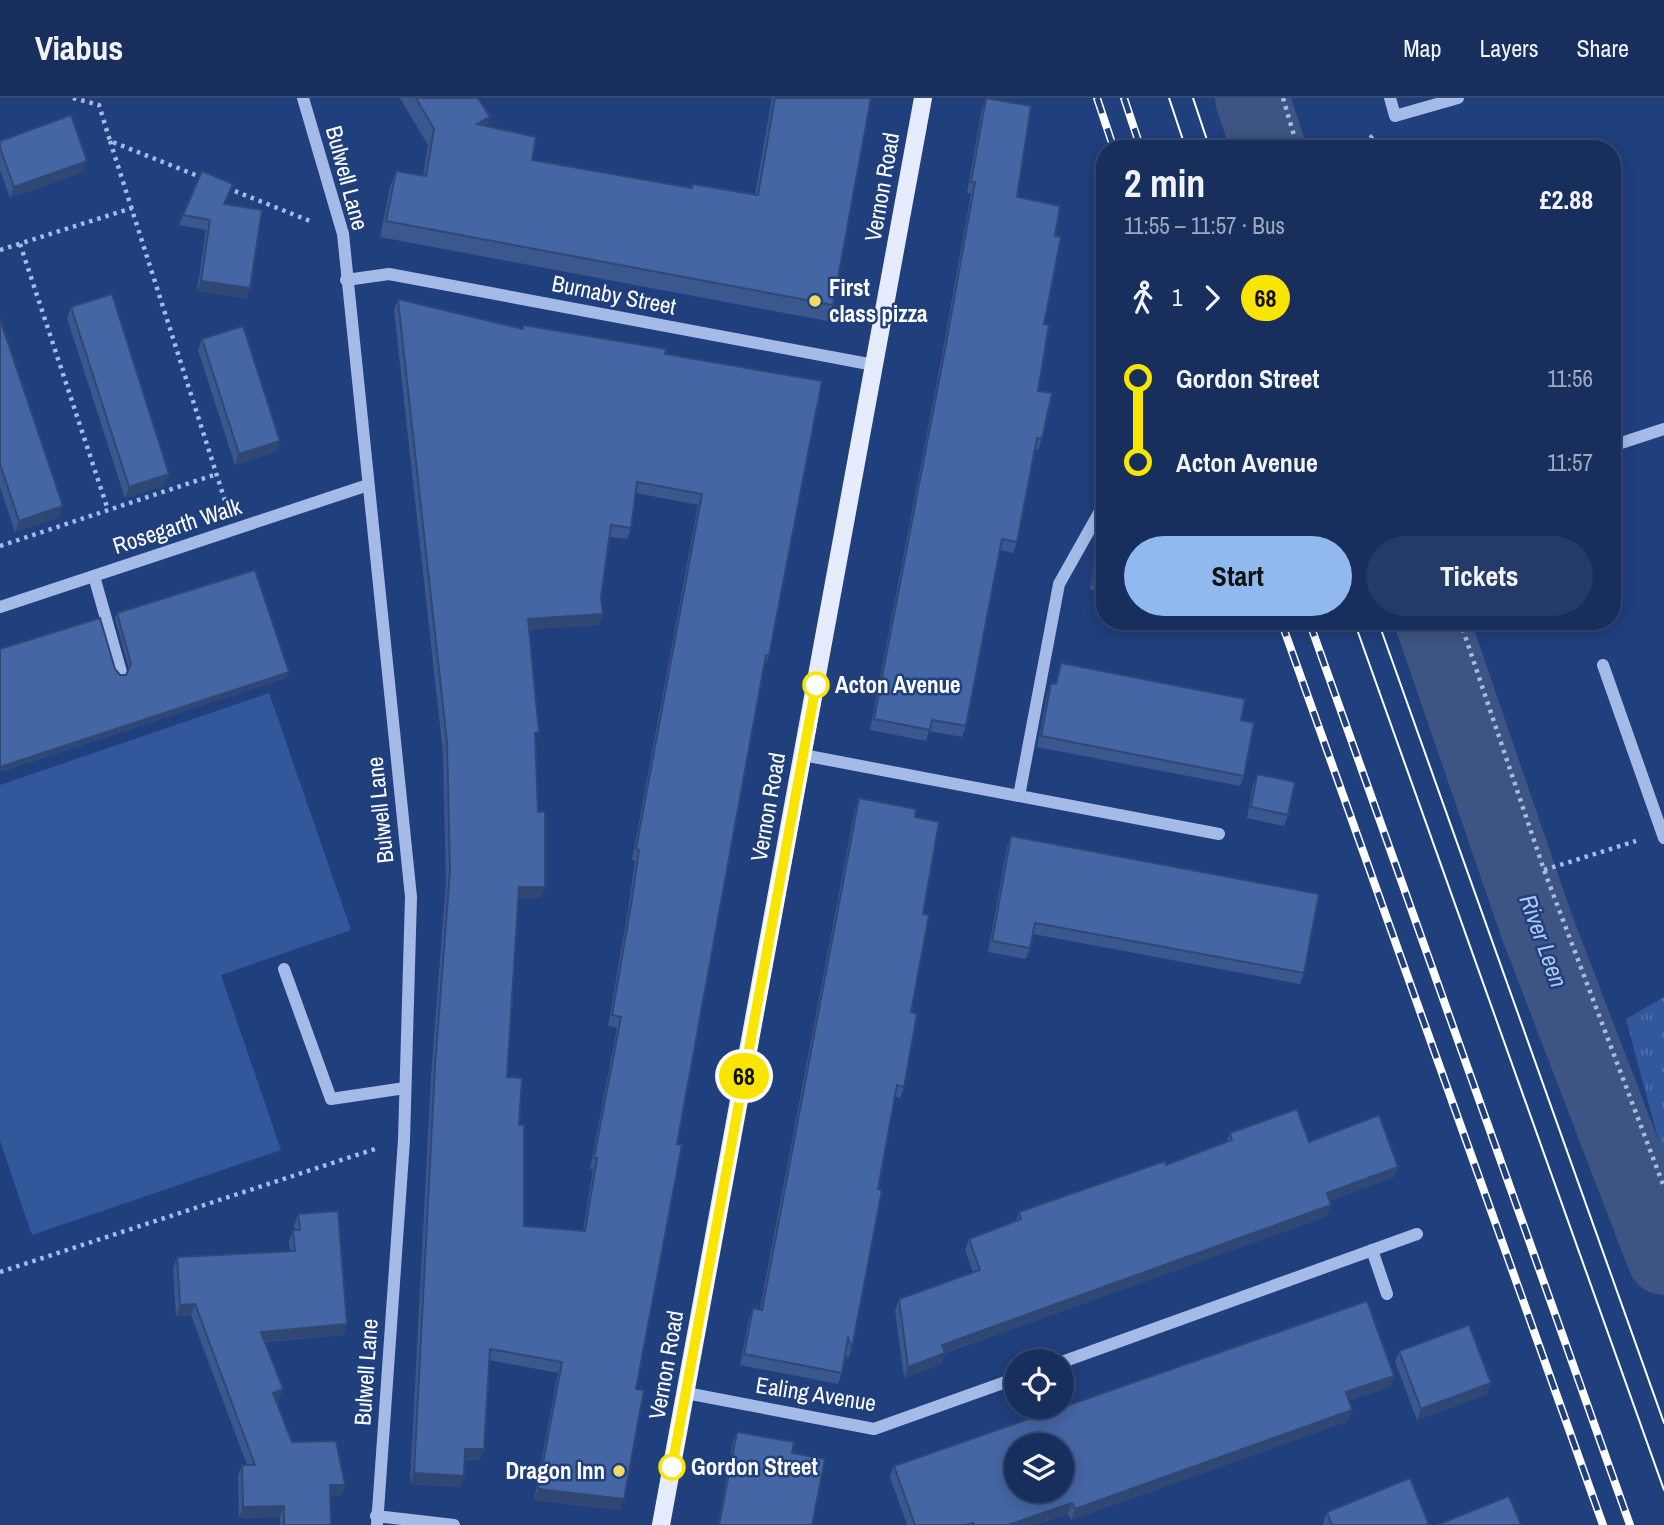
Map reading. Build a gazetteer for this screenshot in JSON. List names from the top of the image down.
{
  "streets": {
    "main road": ["Vernon Road"],
    "street": [
      "Bulwell Lane",
      "Burnaby Street",
      "Rosegarth Walk",
      "Ealing Avenue"
    ]
  },
  "crossings": [
    ["Bulwell Lane", "Burnaby Street"],
    ["Bulwell Lane", "Rosegarth Walk"],
    ["Vernon Road", "Burnaby Street"],
    ["Vernon Road", "Ealing Avenue"]
  ],
  "water": ["River Leen"],
  "places": [
    "First class pizza",
    "Acton Avenue",
    "Gordon Street",
    "Dragon Inn"
  ],
  "lines": ["bus line 68"],
  "page": {
    "header": "Viabus",
    "nav": ["Map", "Layers", "Share"],
    "on_map": "68",
    "heading": ["2 min", "11:55 – 11:57 · Bus", "£2.88"],
    "legs": ["1", "68"],
    "list": [
      {
        "name": "Gordon Street",
        "value": "11:56"
      },
      {
        "name": "Acton Avenue",
        "value": "11:57"
      }
    ],
    "buttons": ["Start", "Tickets"]
  }
}
